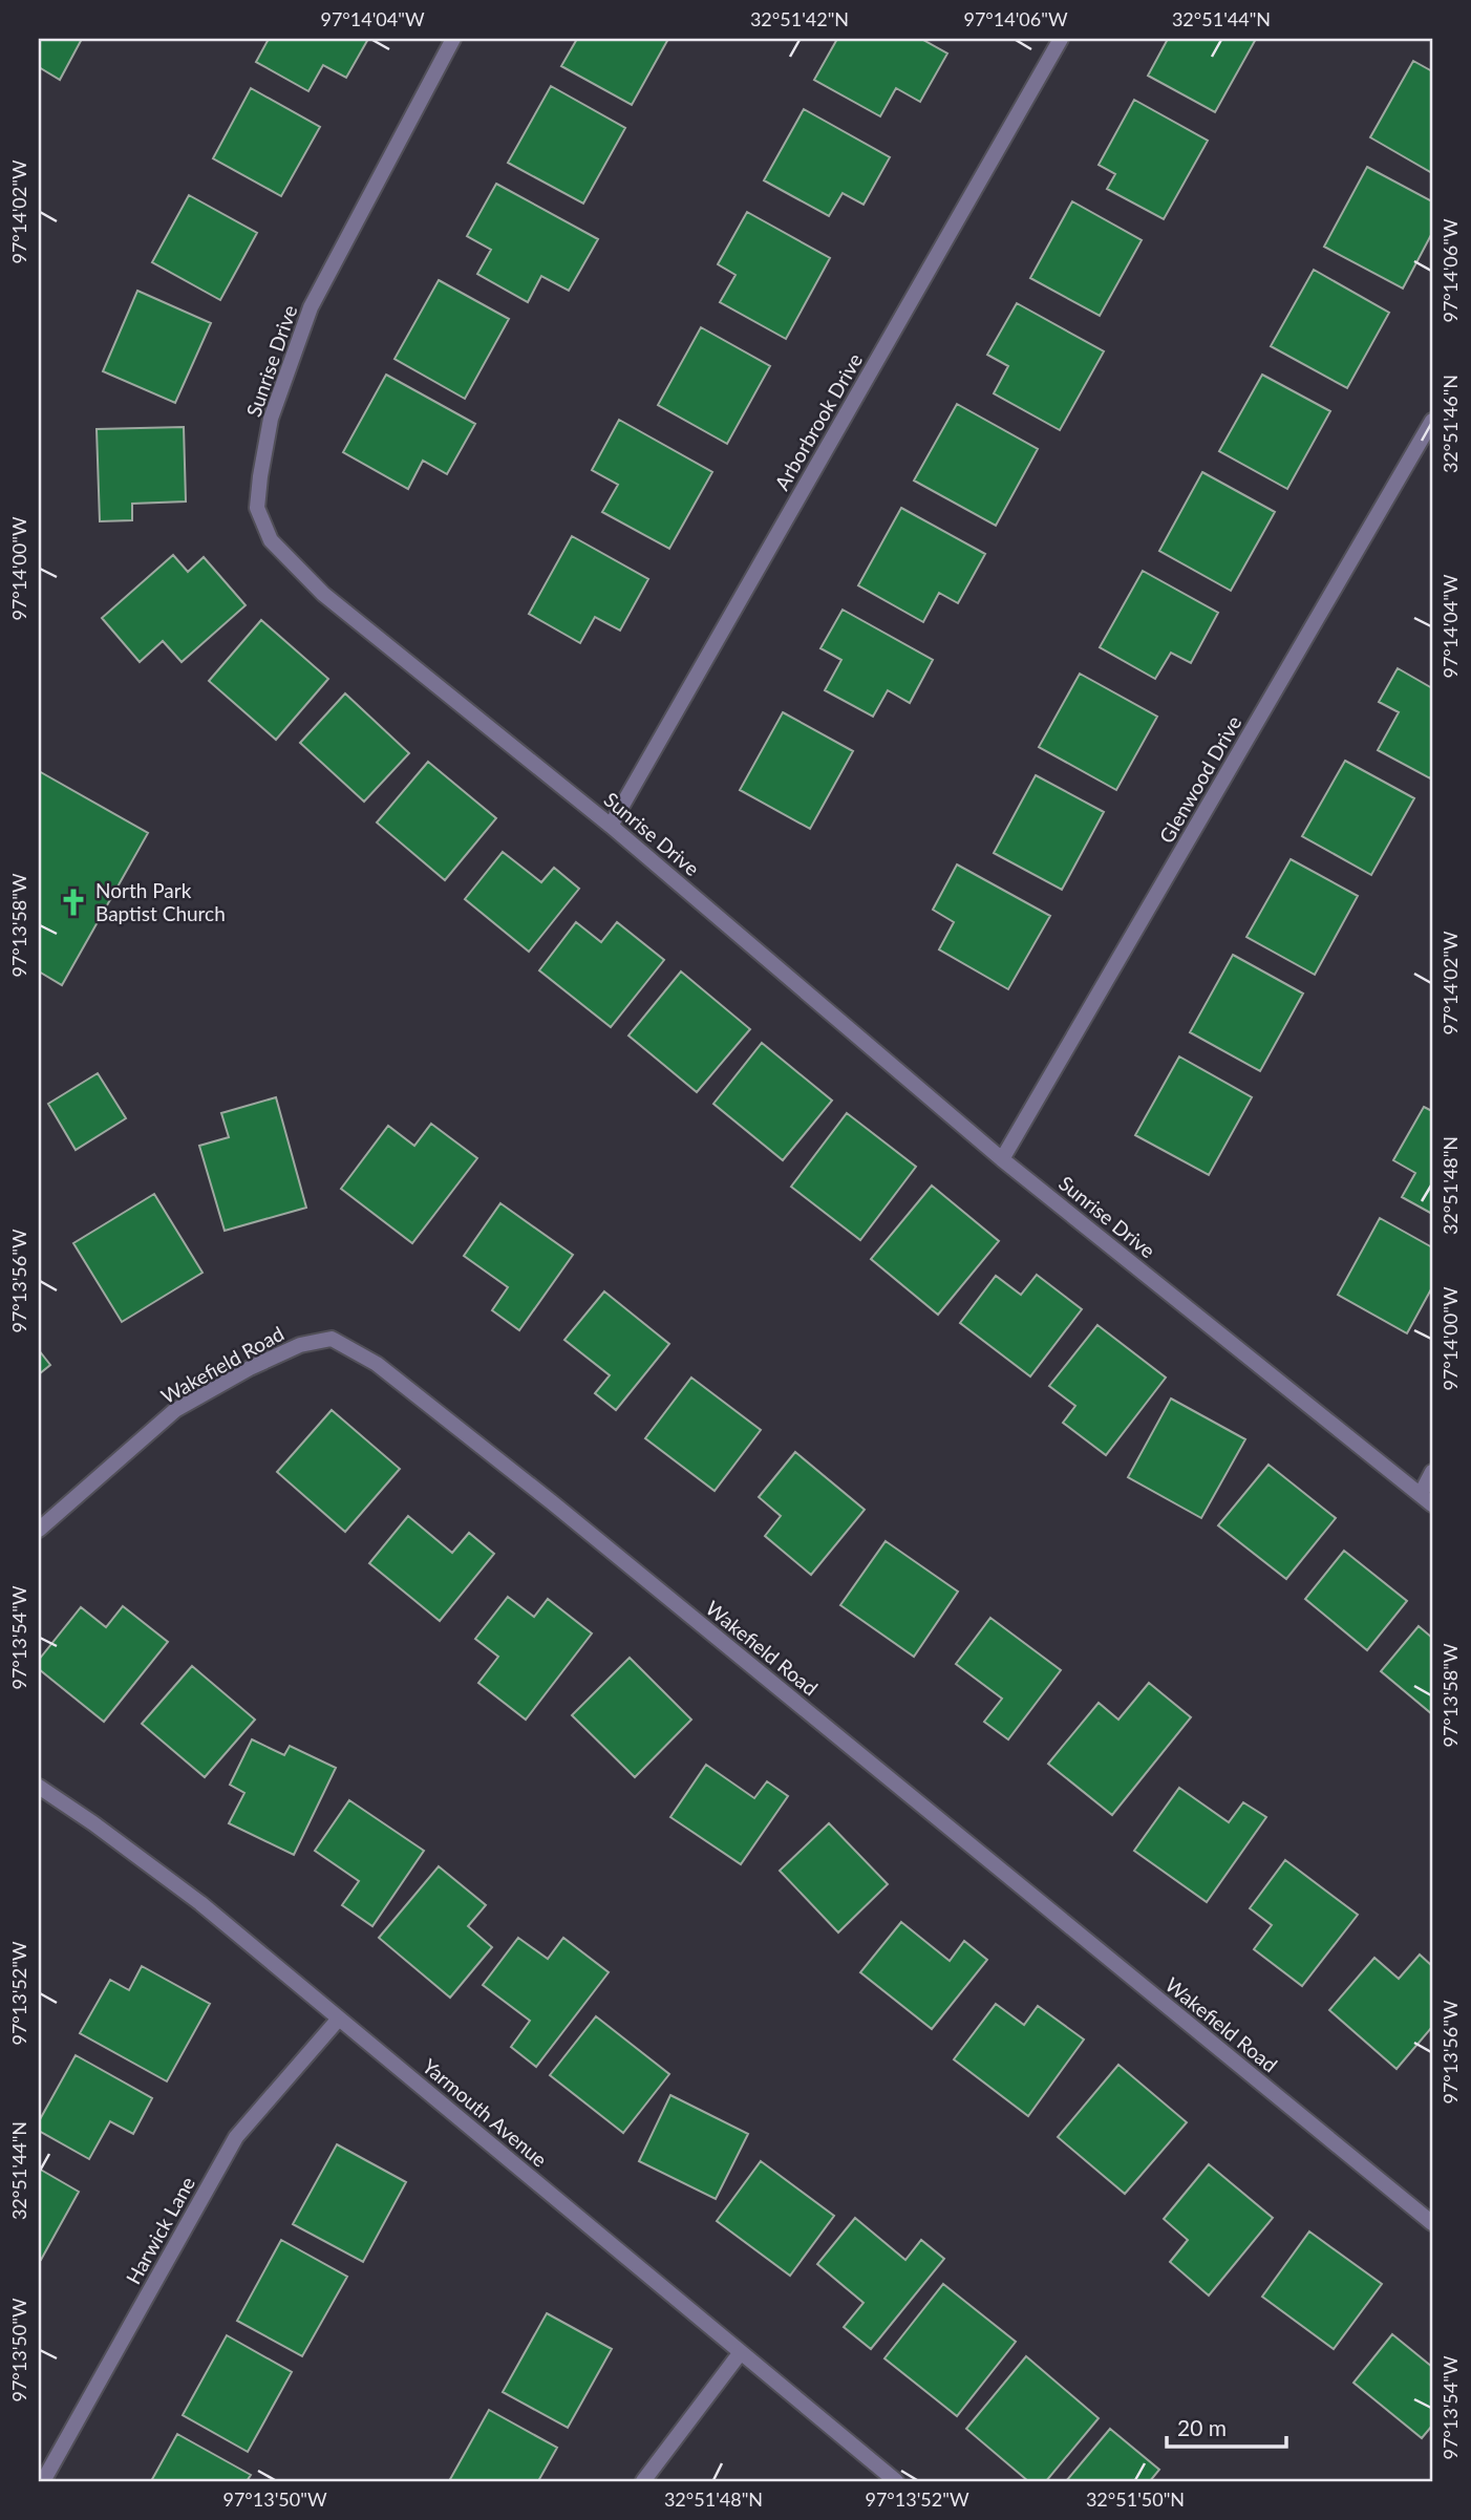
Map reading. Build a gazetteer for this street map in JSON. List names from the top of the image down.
{
  "streets": {
    "street": [
      "Sunrise Drive",
      "Arborbrook Drive",
      "Glenwood Drive",
      "Wakefield Road",
      "Yarmouth Avenue",
      "Harwick Lane"
    ]
  },
  "crossings": [
    ["Sunrise Drive", "Arborbrook Drive"],
    ["Sunrise Drive", "Glenwood Drive"],
    ["Yarmouth Avenue", "Harwick Lane"]
  ],
  "places": {
    "church": ["North Park Baptist Church"]
  },
  "scale_bar": "20 m",
  "coordinates": [
    "97°14'04\"W",
    "32°51'42\"N",
    "97°14'06\"W",
    "32°51'44\"N",
    "97°14'02\"W",
    "32°51'46\"N",
    "97°14'00\"W",
    "97°13'58\"W",
    "32°51'48\"N",
    "97°13'56\"W",
    "97°13'54\"W",
    "97°13'52\"W",
    "97°13'50\"W",
    "32°51'50\"N"
  ]
}
